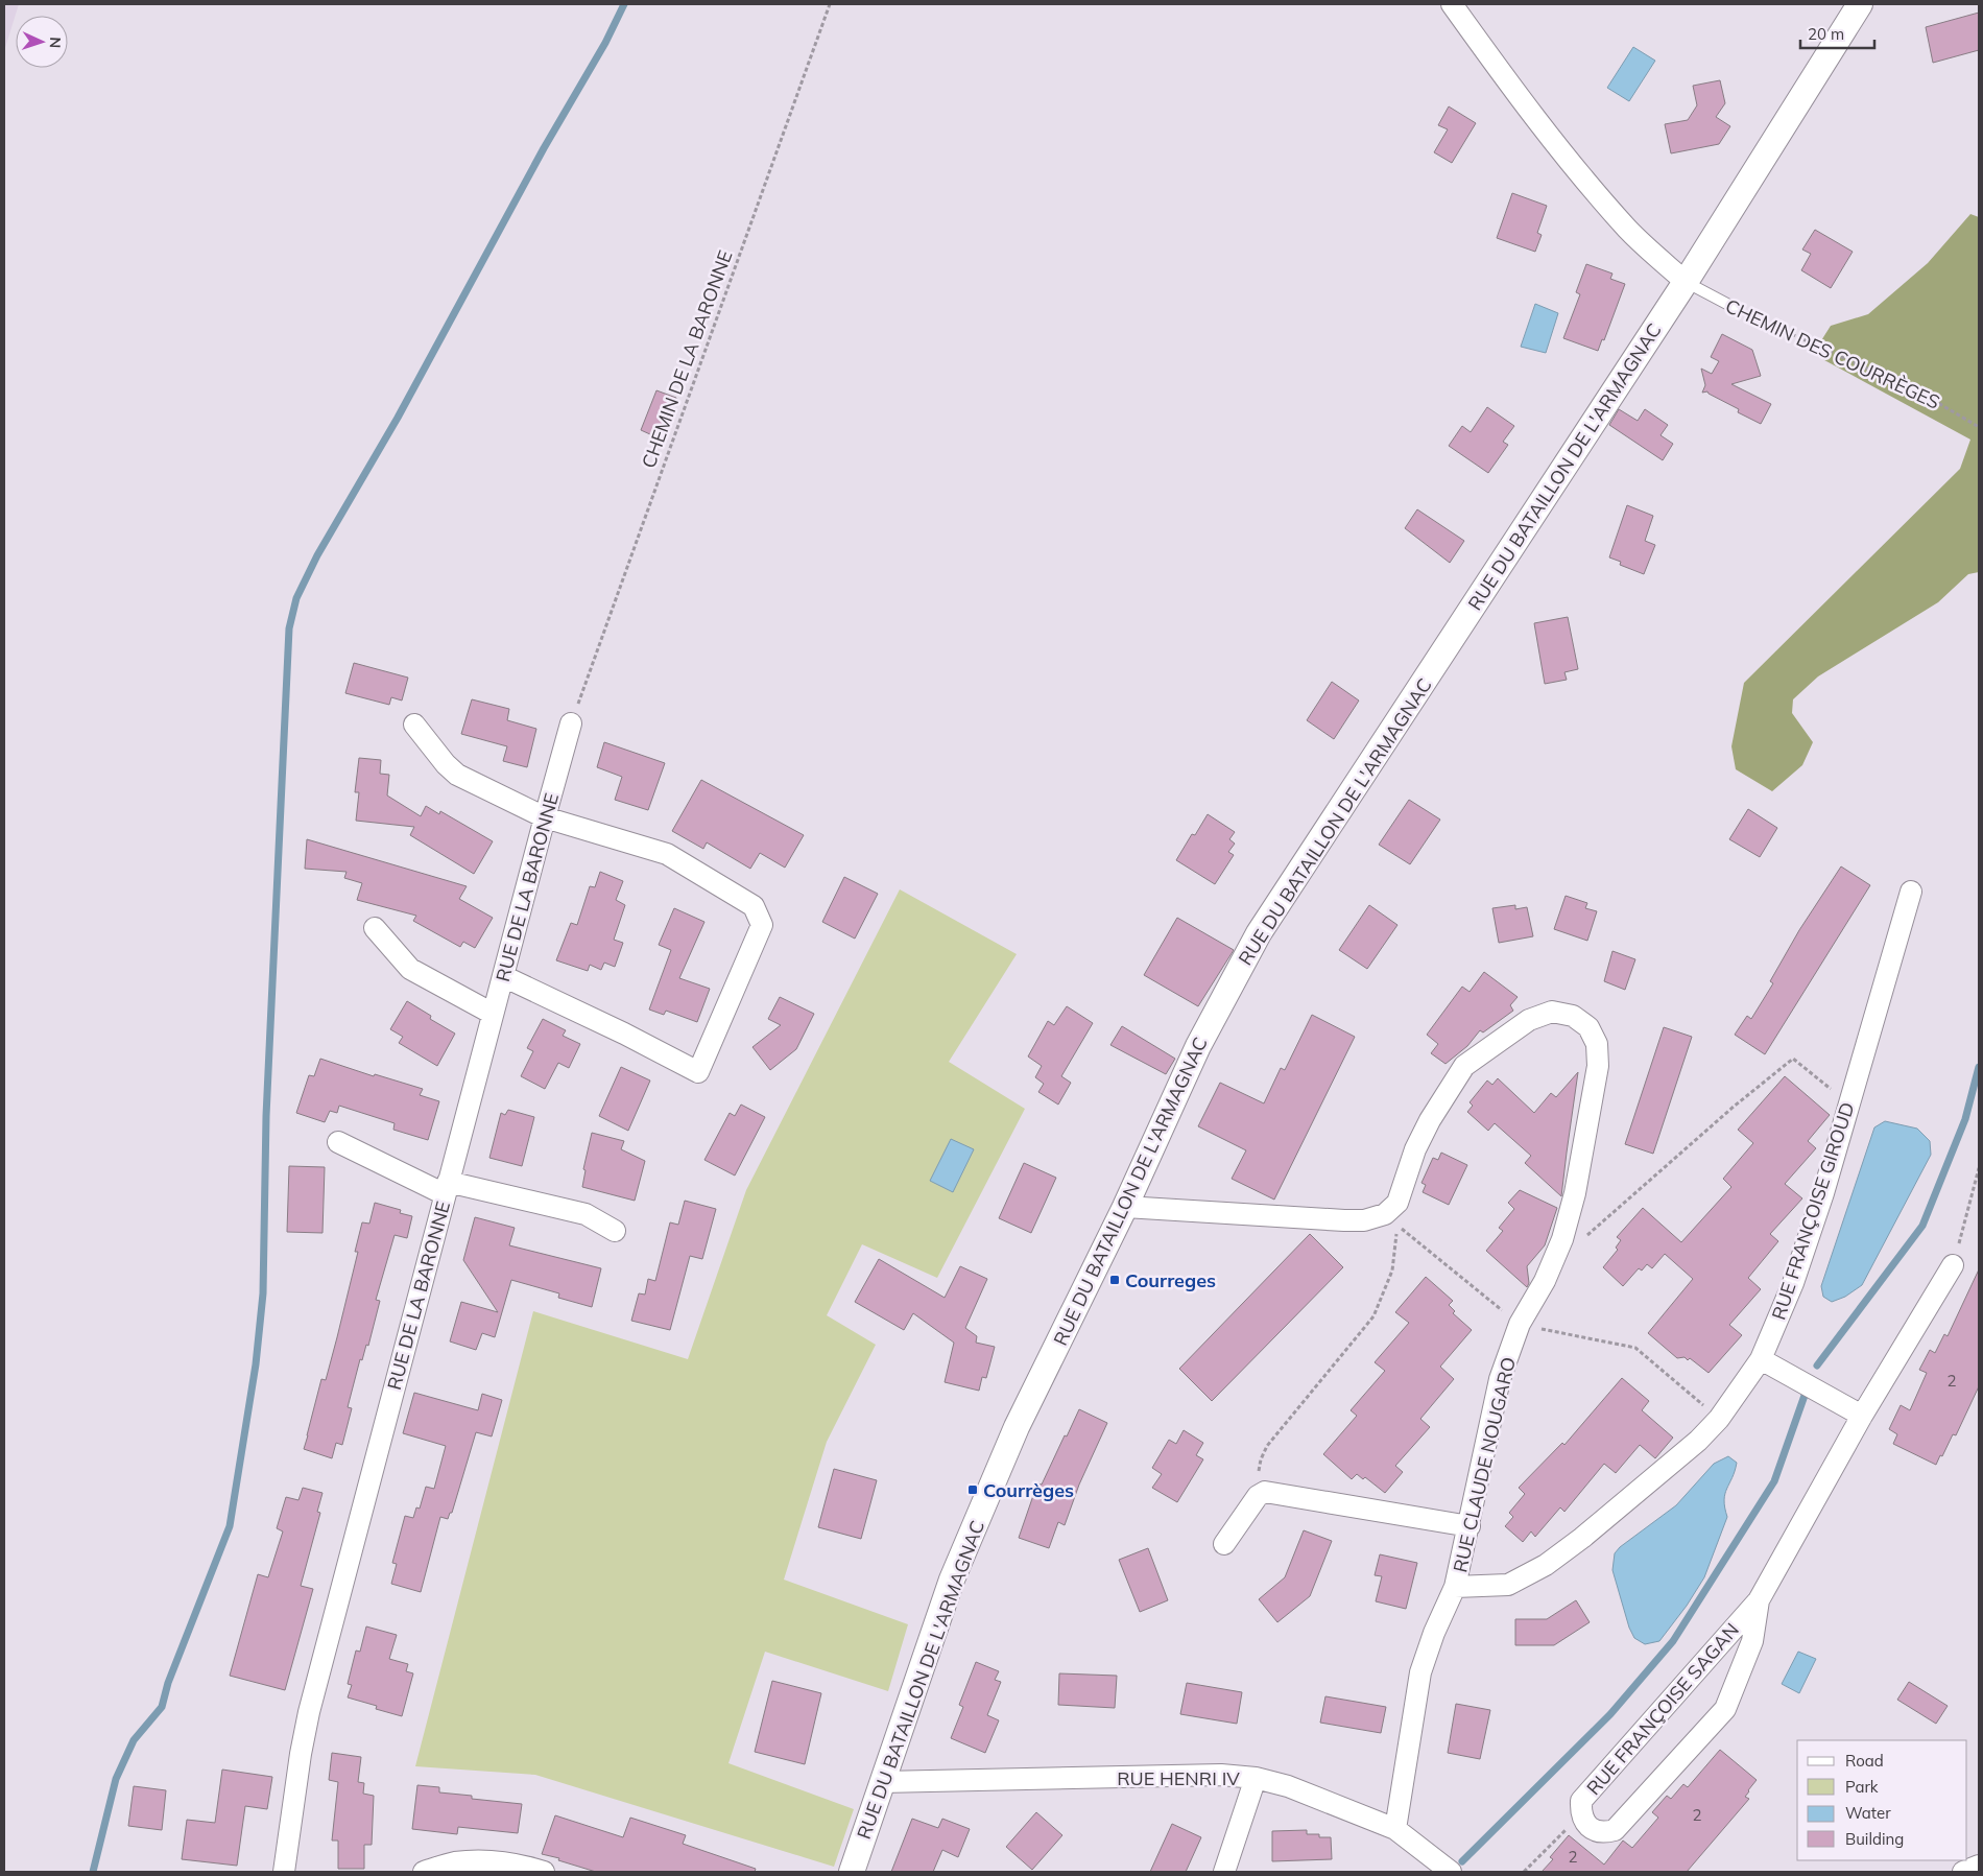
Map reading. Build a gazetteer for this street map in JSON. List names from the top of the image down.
{
  "streets": {
    "street": [
      "RUE DU BATAILLON DE L'ARMAGNAC",
      "RUE DE LA BARONNE",
      "RUE FRANÇOISE GIROUD",
      "RUE CLAUDE NOUGARO",
      "RUE FRANÇOISE SAGAN",
      "RUE HENRI IV"
    ],
    "lane": ["CHEMIN DES COURRÈGES"],
    "path": ["CHEMIN DE LA BARONNE"]
  },
  "crossings": [
    ["CHEMIN DES COURRÈGES", "RUE DU BATAILLON DE L'ARMAGNAC"],
    ["CHEMIN DE LA BARONNE", "RUE DE LA BARONNE"],
    ["RUE DU BATAILLON DE L'ARMAGNAC", "RUE CLAUDE NOUGARO"],
    ["RUE DU BATAILLON DE L'ARMAGNAC", "RUE HENRI IV"],
    ["RUE FRANÇOISE GIROUD", "RUE CLAUDE NOUGARO"]
  ],
  "places": {
    "transit": ["Courreges", "Courrèges"]
  },
  "house_numbers": ["2", "2", "2"],
  "legend": [
    "Road",
    "Park",
    "Water",
    "Building"
  ],
  "scale_bar": "20 m",
  "north": "right"
}
